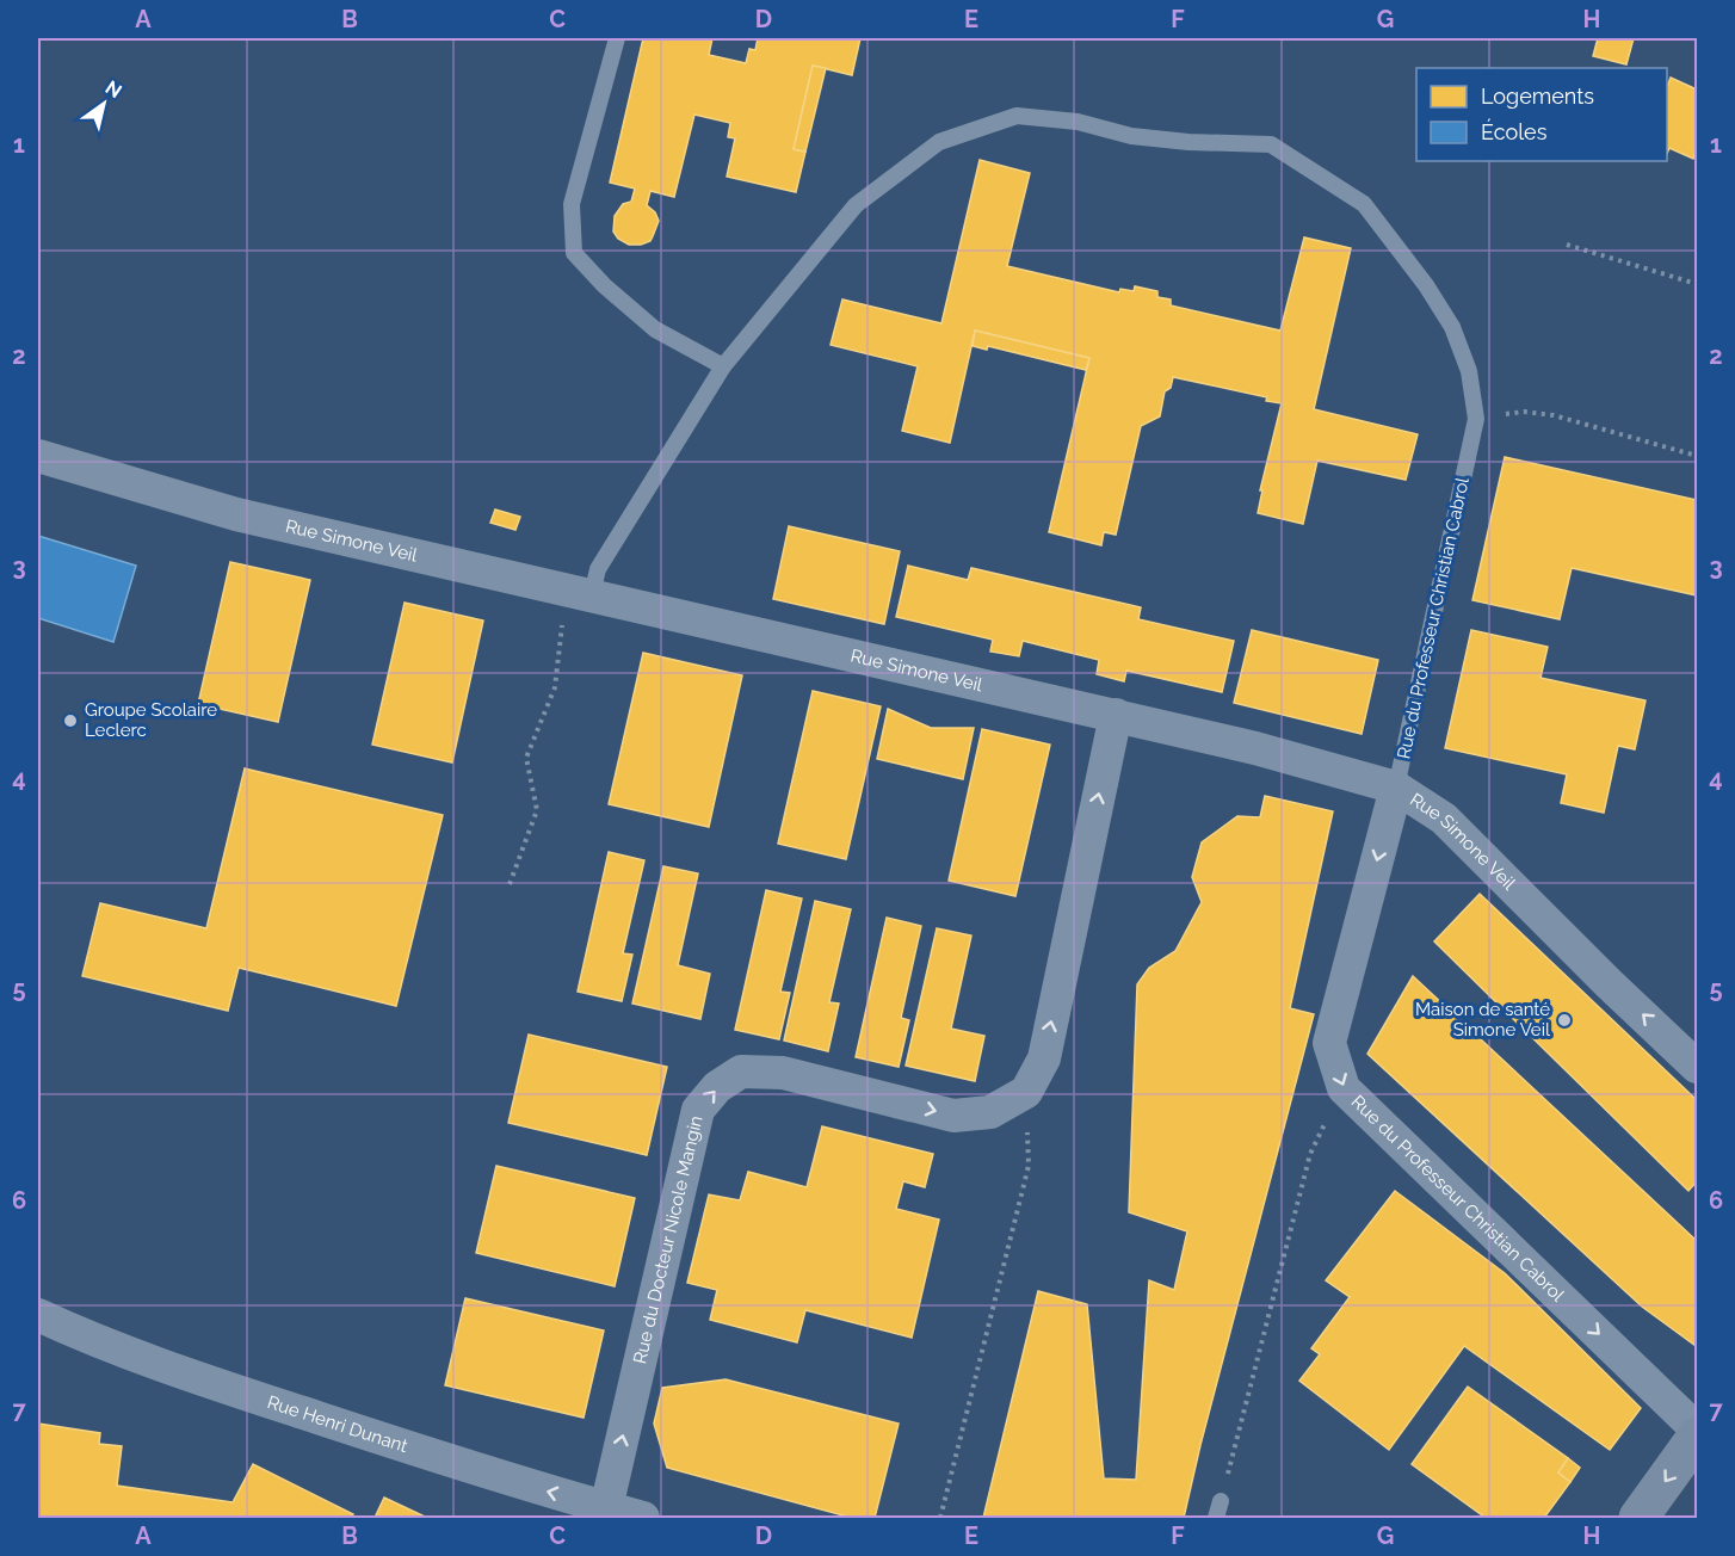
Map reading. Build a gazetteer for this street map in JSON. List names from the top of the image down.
{
  "streets": {
    "street": [
      "Rue Simone Veil",
      "Rue du Professeur Christian Cabrol",
      "Rue du Docteur Nicole Mangin",
      "Rue Henri Dunant"
    ]
  },
  "crossings": [
    ["Rue Simone Veil", "Rue du Professeur Christian Cabrol"],
    ["Rue du Docteur Nicole Mangin", "Rue Henri Dunant"]
  ],
  "one_way": ["Rue du Professeur Christian Cabrol", "Rue Henri Dunant"],
  "places": ["Groupe Scolaire Leclerc", "Maison de santé Simone Veil"],
  "legend": ["Logements", "Écoles"],
  "north": "top right",
  "grid": {
    "columns": [
      "A",
      "B",
      "C",
      "D",
      "E",
      "F",
      "G",
      "H"
    ],
    "rows": [
      "1",
      "2",
      "3",
      "4",
      "5",
      "6",
      "7"
    ]
  }
}
